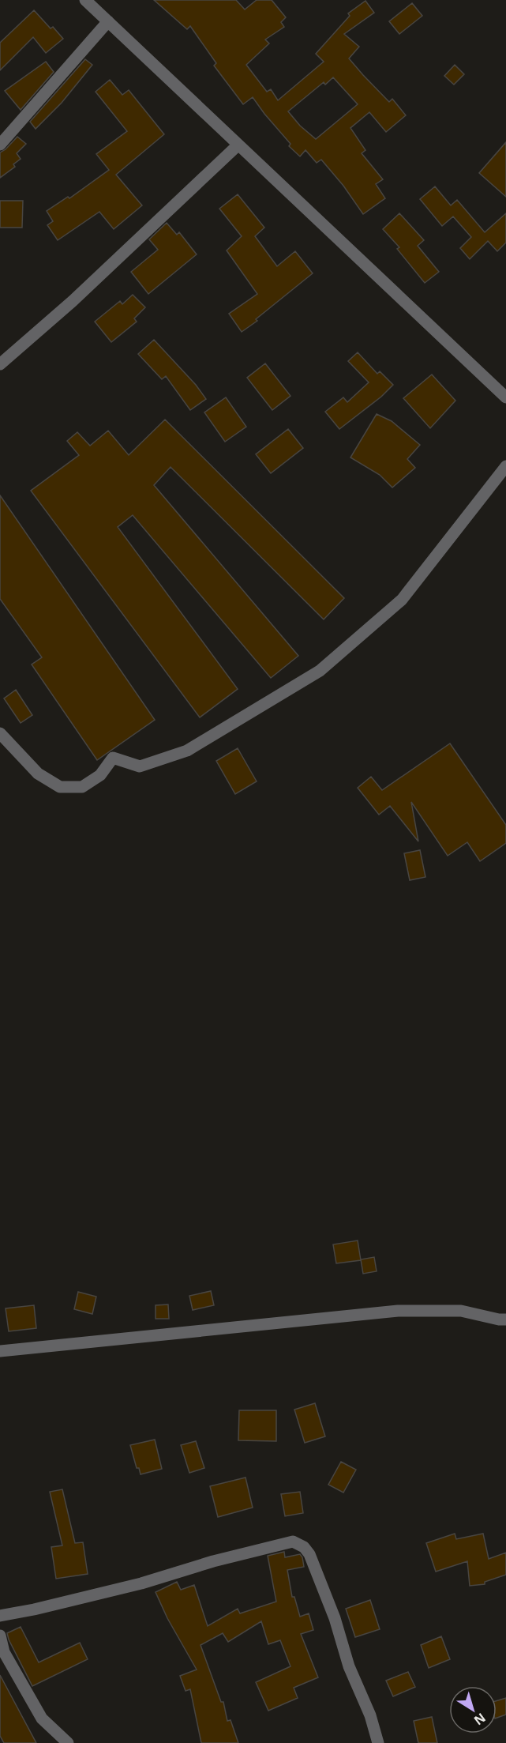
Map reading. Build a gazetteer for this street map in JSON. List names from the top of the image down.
{
  "north": "bottom right"
}
